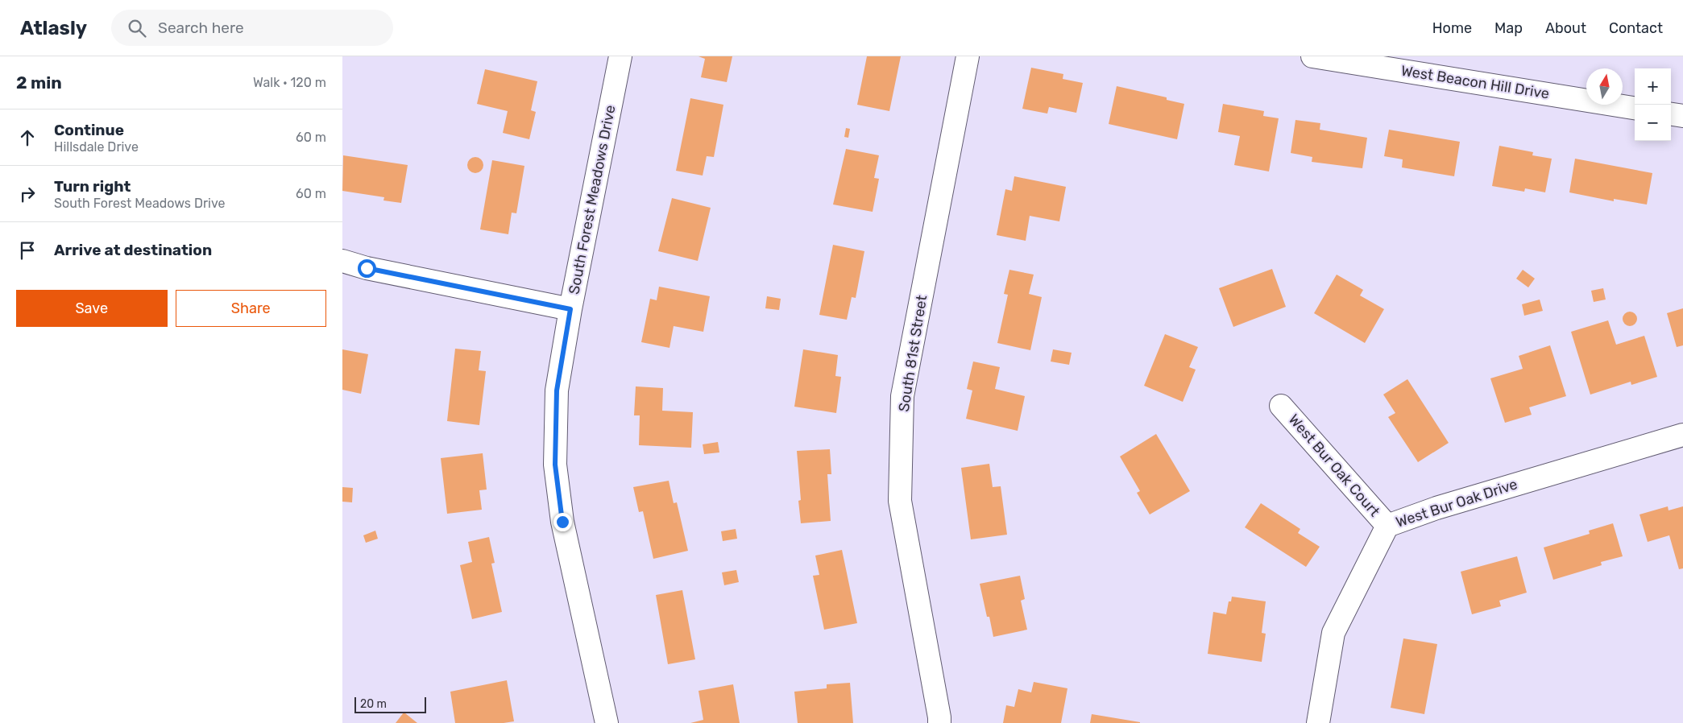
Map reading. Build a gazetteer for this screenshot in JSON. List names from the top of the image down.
{
  "streets": {
    "street": [
      "West Beacon Hill Drive",
      "South Forest Meadows Drive",
      "South 81st Street",
      "West Bur Oak Court",
      "West Bur Oak Drive"
    ]
  },
  "crossings": [
    ["West Bur Oak Court", "West Bur Oak Drive"]
  ],
  "scale_bar": "20 m",
  "north": "top",
  "page": {
    "header": "Atlasly",
    "search": "Search here",
    "nav": [
      "Home",
      "Map",
      "About",
      "Contact"
    ],
    "heading": ["2 min", "Walk · 120 m"],
    "map_buttons": ["+", "−"],
    "list": [
      ["Continue", "Hillsdale Drive", "60 m"],
      ["Turn right", "South Forest Meadows Drive", "60 m"],
      "Arrive at destination"
    ],
    "buttons": ["Save", "Share"],
    "scale": "20 m"
  }
}
